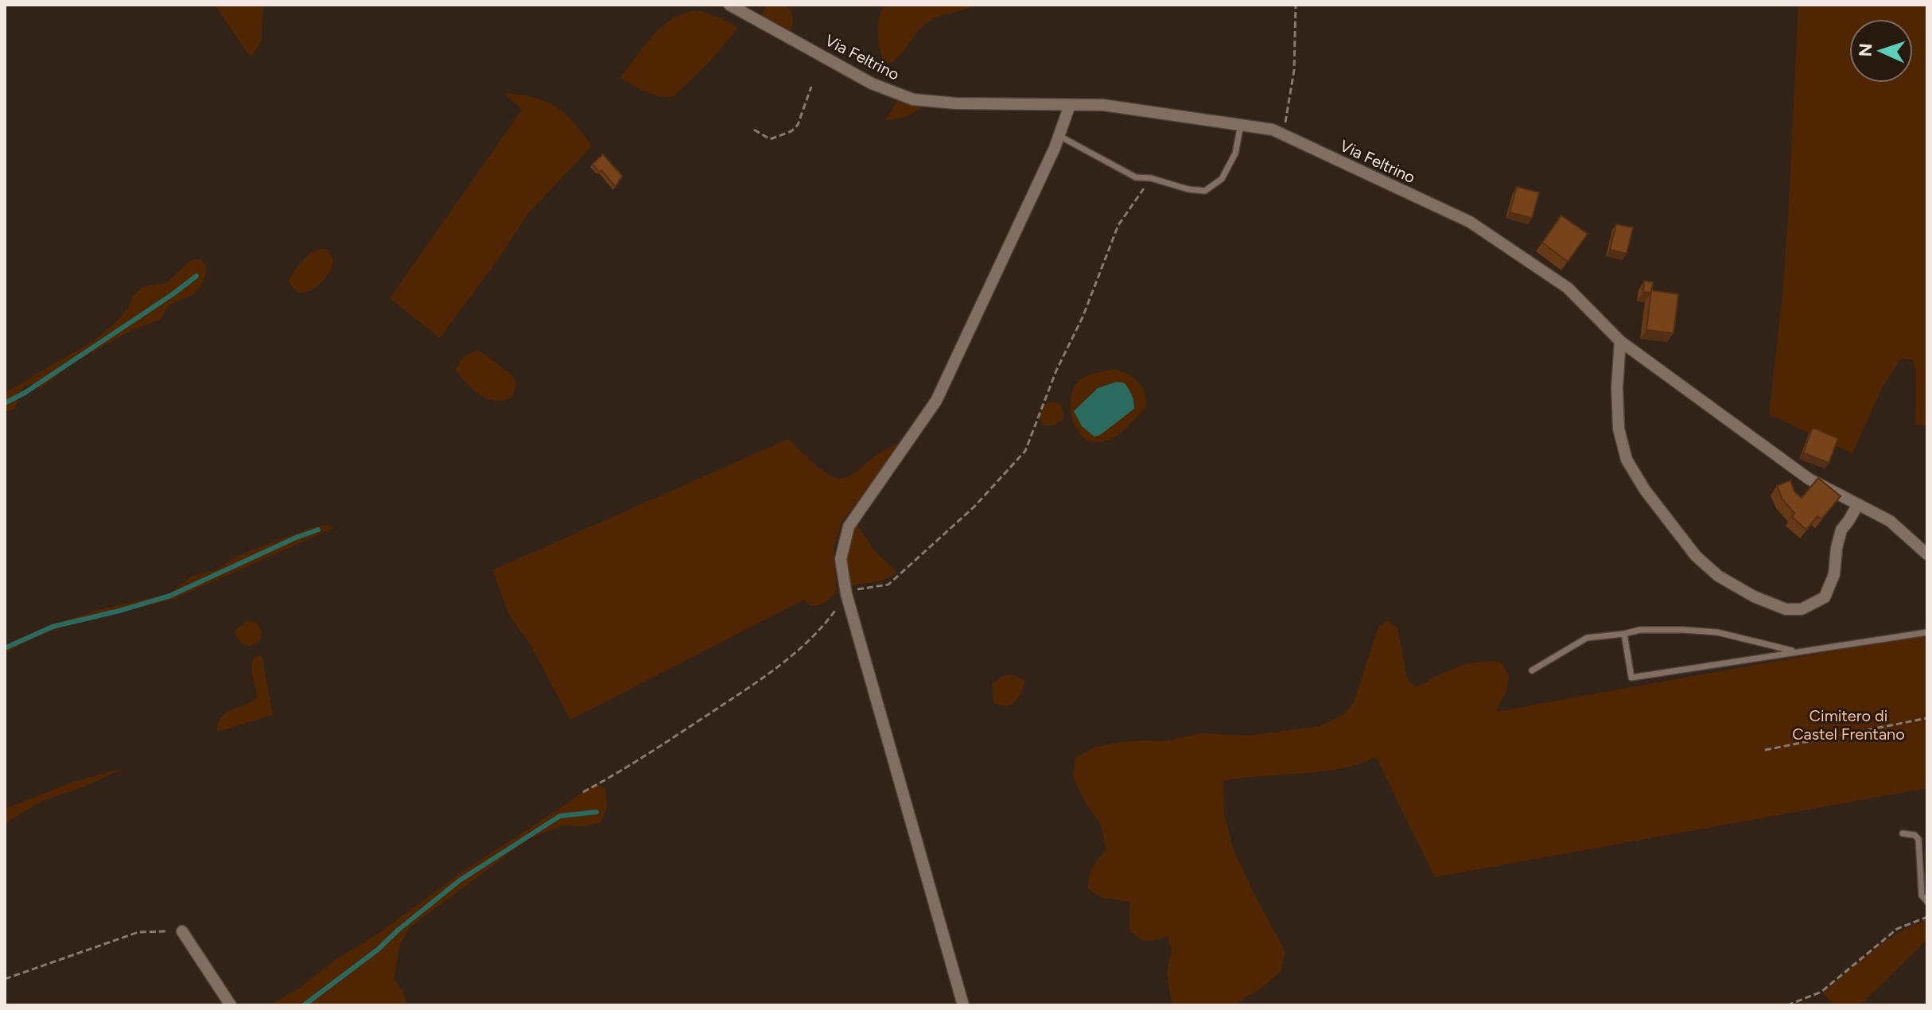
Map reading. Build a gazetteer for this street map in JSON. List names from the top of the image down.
{
  "streets": {
    "street": ["Via Feltrino"]
  },
  "parks": ["Cimitero di Castel Frentano"],
  "north": "left"
}
